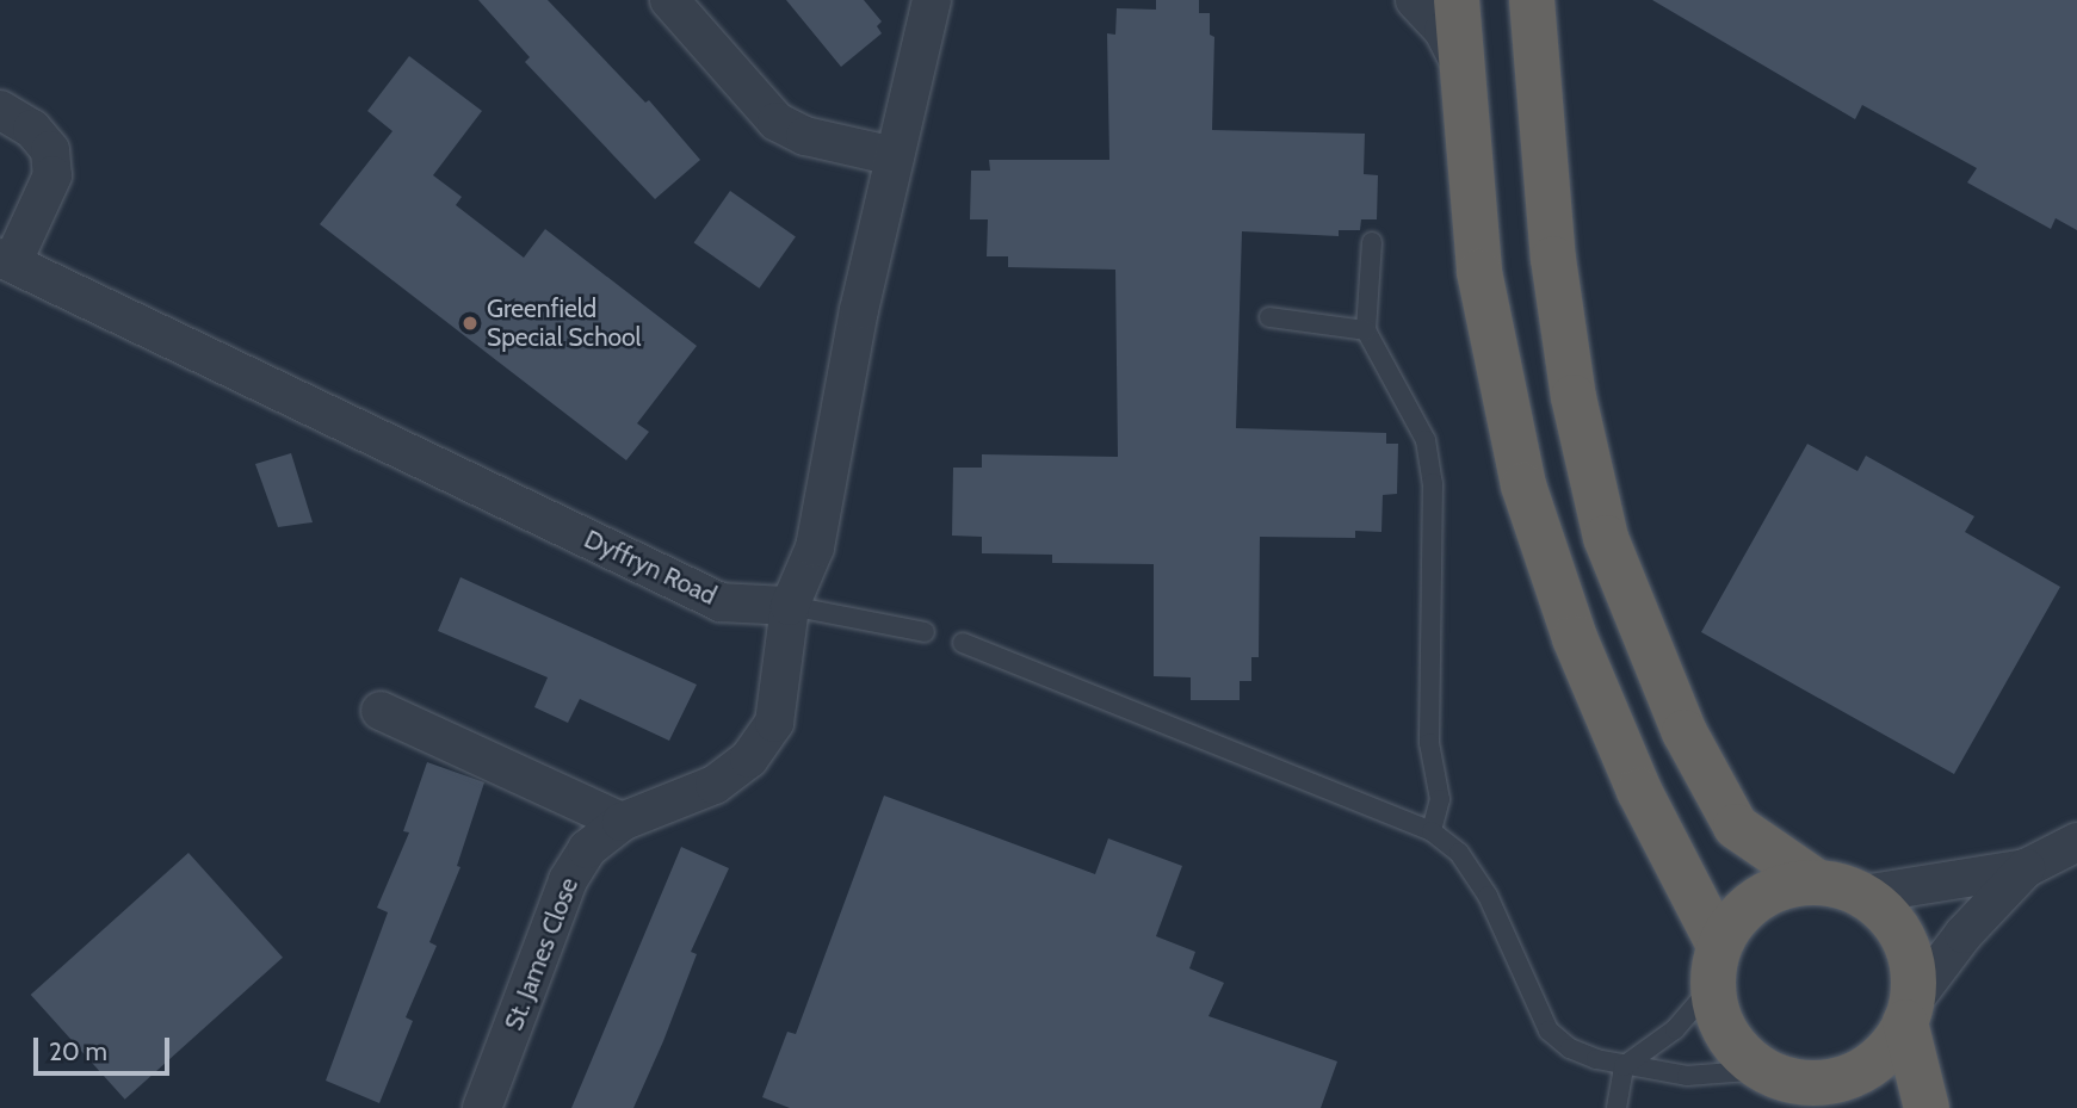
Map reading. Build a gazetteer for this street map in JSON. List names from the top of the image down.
{
  "streets": {
    "street": ["Dyffryn Road", "St. James Close"]
  },
  "crossings": [
    ["Dyffryn Road", "St. James Close"]
  ],
  "places": ["Greenfield Special School"],
  "scale_bar": "20 m"
}
